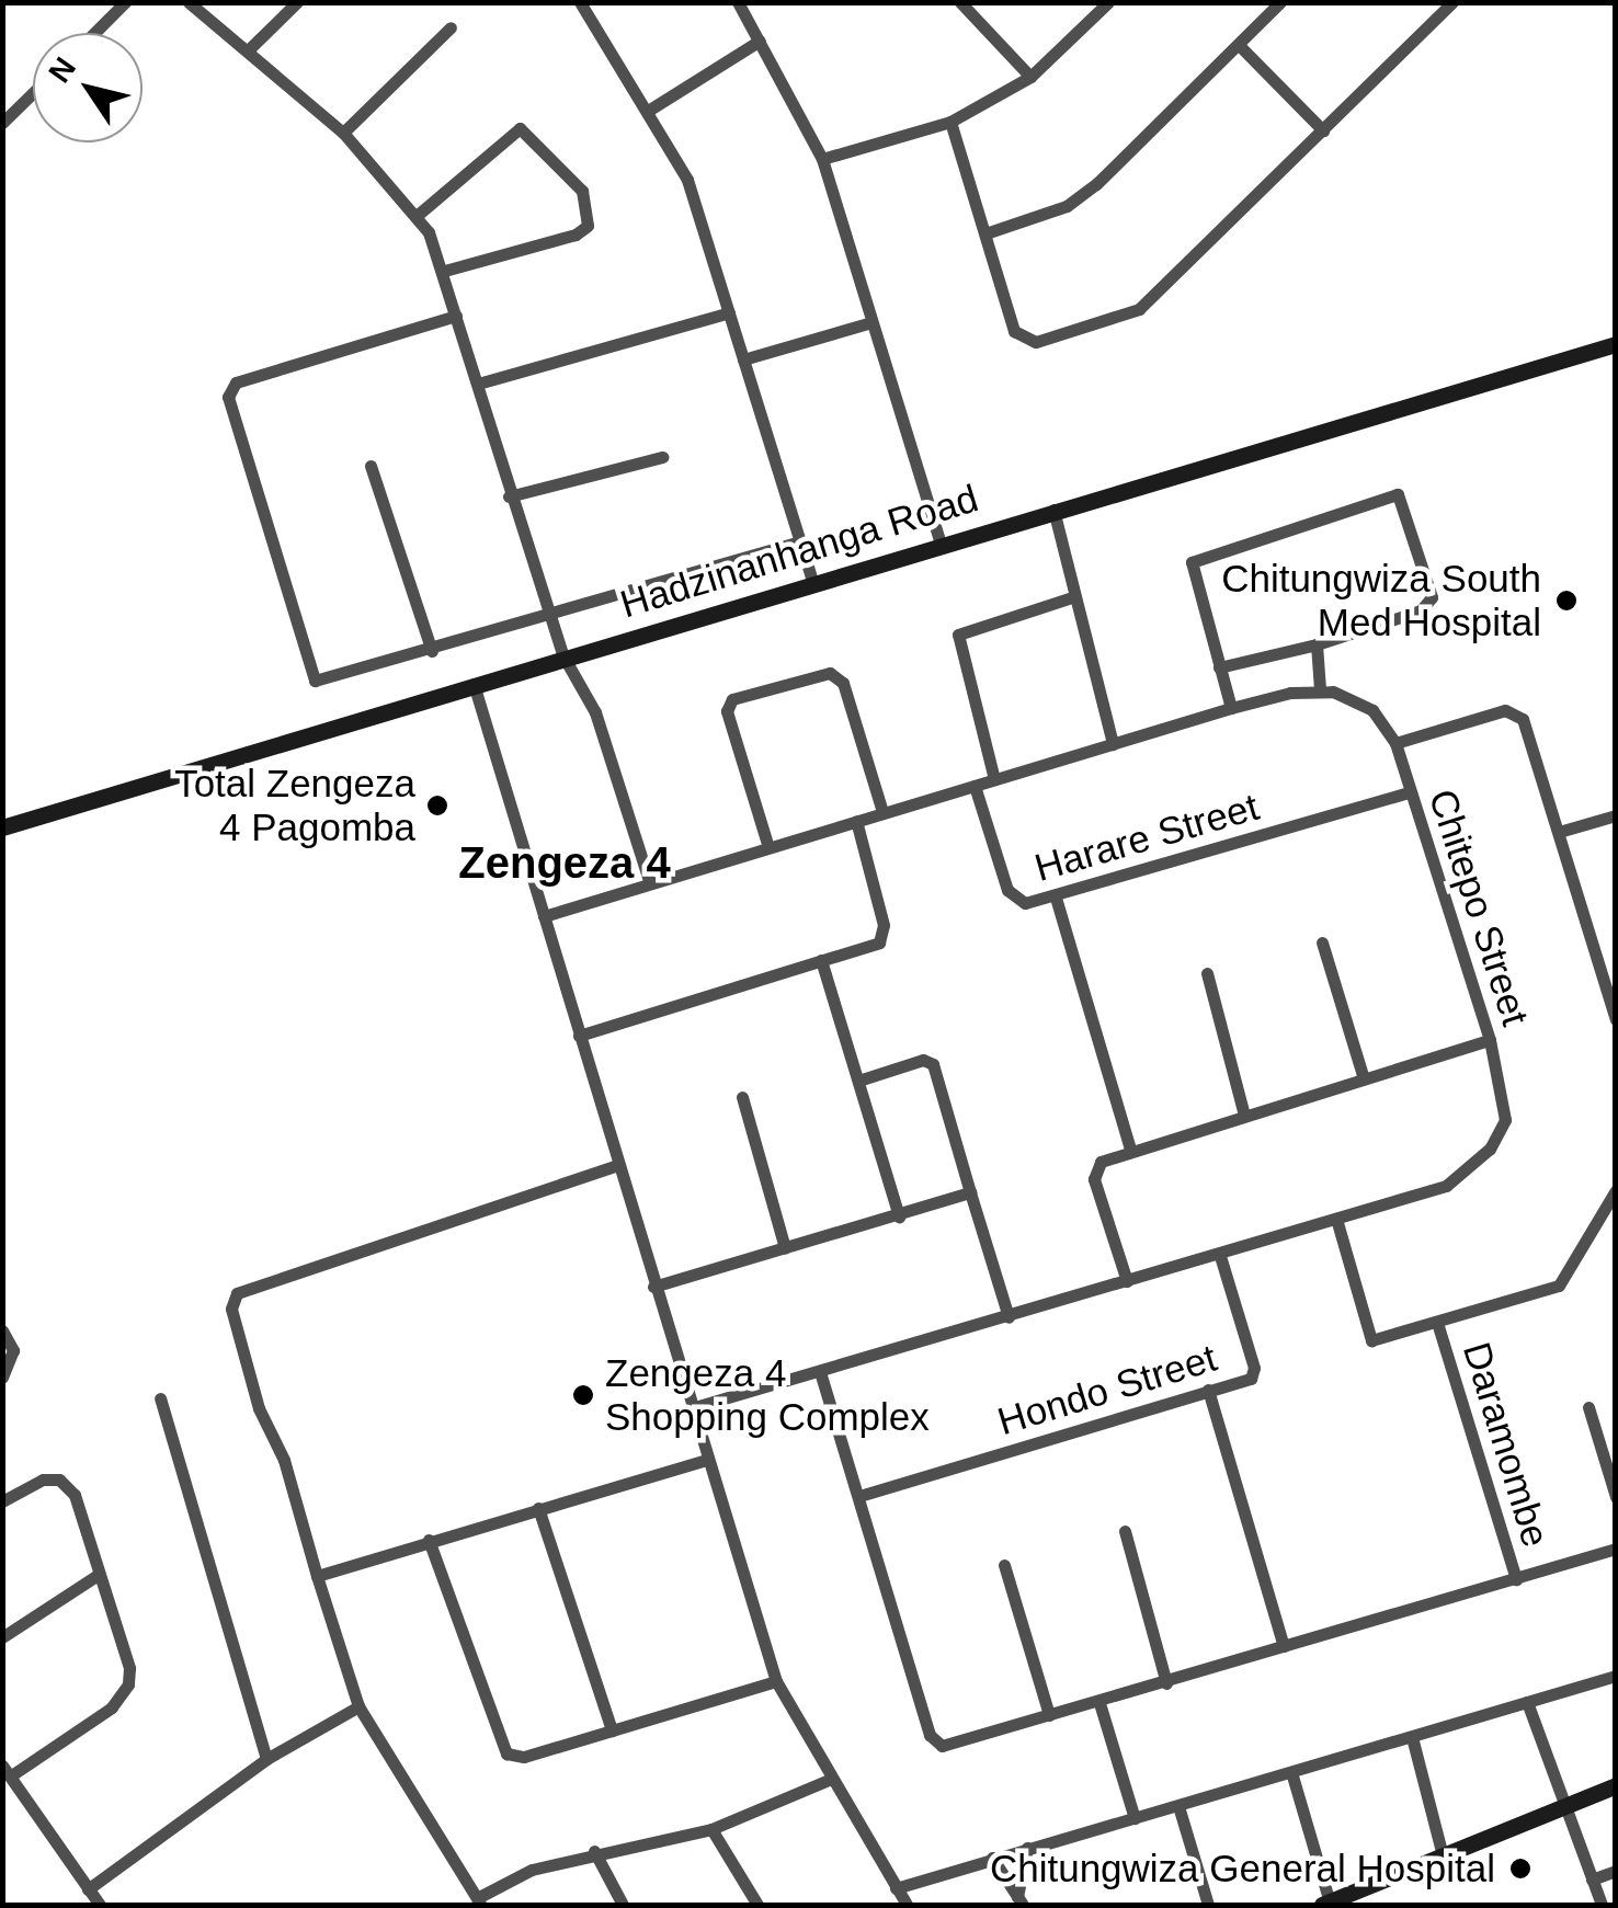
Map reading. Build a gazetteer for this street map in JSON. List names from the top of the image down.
{
  "streets": {
    "street": [
      "Hadzinanhanga Road",
      "Harare Street",
      "Chitepo Street",
      "Hondo Street",
      "Daramombe"
    ]
  },
  "crossings": [
    ["Harare Street", "Chitepo Street"],
    ["Chitepo Street", "Hondo Street"]
  ],
  "districts": ["Zengeza 4"],
  "places": [
    "Chitungwiza South Med Hospital",
    "Total Zengeza 4 Pagomba",
    "Zengeza 4 Shopping Complex",
    "Chitungwiza General Hospital"
  ],
  "north": "top left"
}
